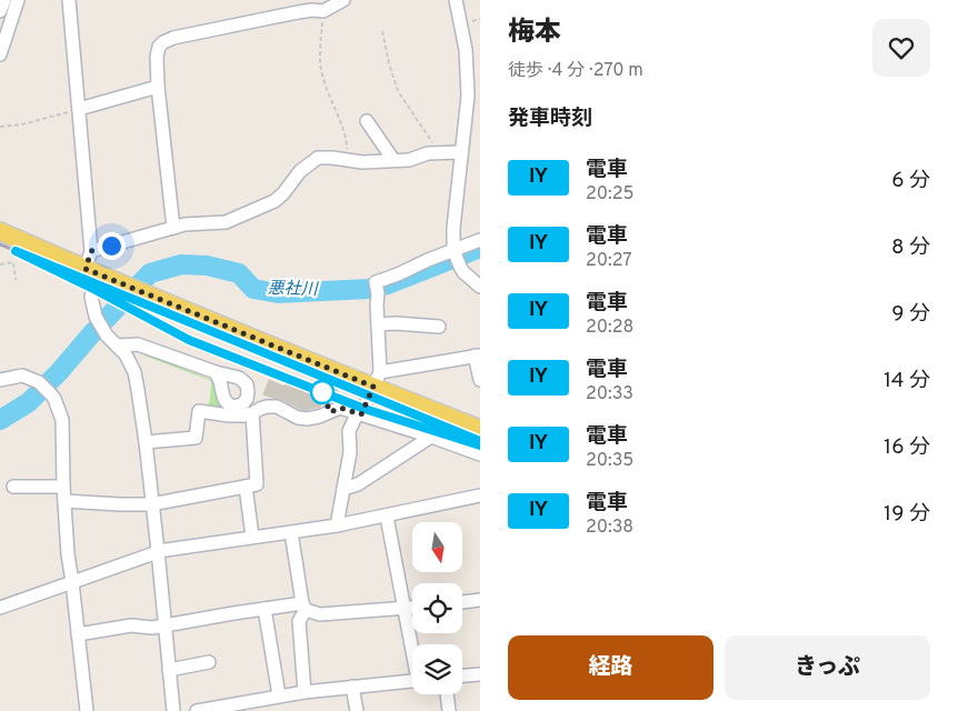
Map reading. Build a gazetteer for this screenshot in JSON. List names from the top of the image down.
{
  "water": ["悪社川"],
  "north": "bottom",
  "page": {
    "heading": [
      ["梅本", "徒歩 · 4 分 · 270 m"],
      "発車時刻"
    ],
    "list": [
      {
        "mark": "IY",
        "name": "電車",
        "note": "20:25",
        "value": "6 分"
      },
      {
        "mark": "IY",
        "name": "電車",
        "note": "20:27",
        "value": "8 分"
      },
      {
        "mark": "IY",
        "name": "電車",
        "note": "20:28",
        "value": "9 分"
      },
      {
        "mark": "IY",
        "name": "電車",
        "note": "20:33",
        "value": "14 分"
      },
      {
        "mark": "IY",
        "name": "電車",
        "note": "20:35",
        "value": "16 分"
      },
      {
        "mark": "IY",
        "name": "電車",
        "note": "20:38",
        "value": "19 分"
      }
    ],
    "buttons": ["経路", "きっぷ"]
  }
}
